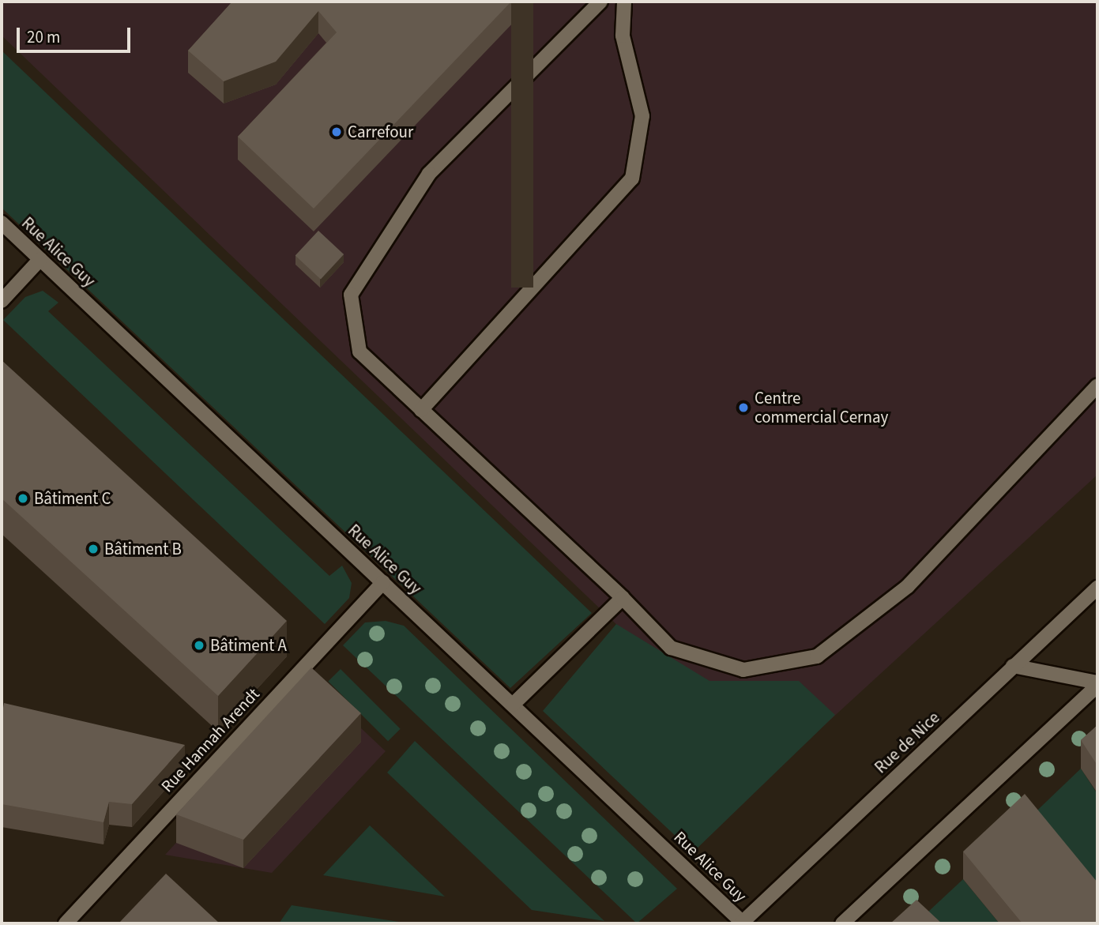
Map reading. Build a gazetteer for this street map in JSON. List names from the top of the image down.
{
  "streets": {
    "street": ["Rue Alice Guy", "Rue Hannah Arendt", "Rue de Nice"]
  },
  "crossings": [
    ["Rue Alice Guy", "Rue Hannah Arendt"],
    ["Rue Alice Guy", "Rue de Nice"]
  ],
  "places": [
    "Carrefour",
    "Centre commercial Cernay",
    "Bâtiment C",
    "Bâtiment B",
    "Bâtiment A"
  ],
  "scale_bar": "20 m"
}
